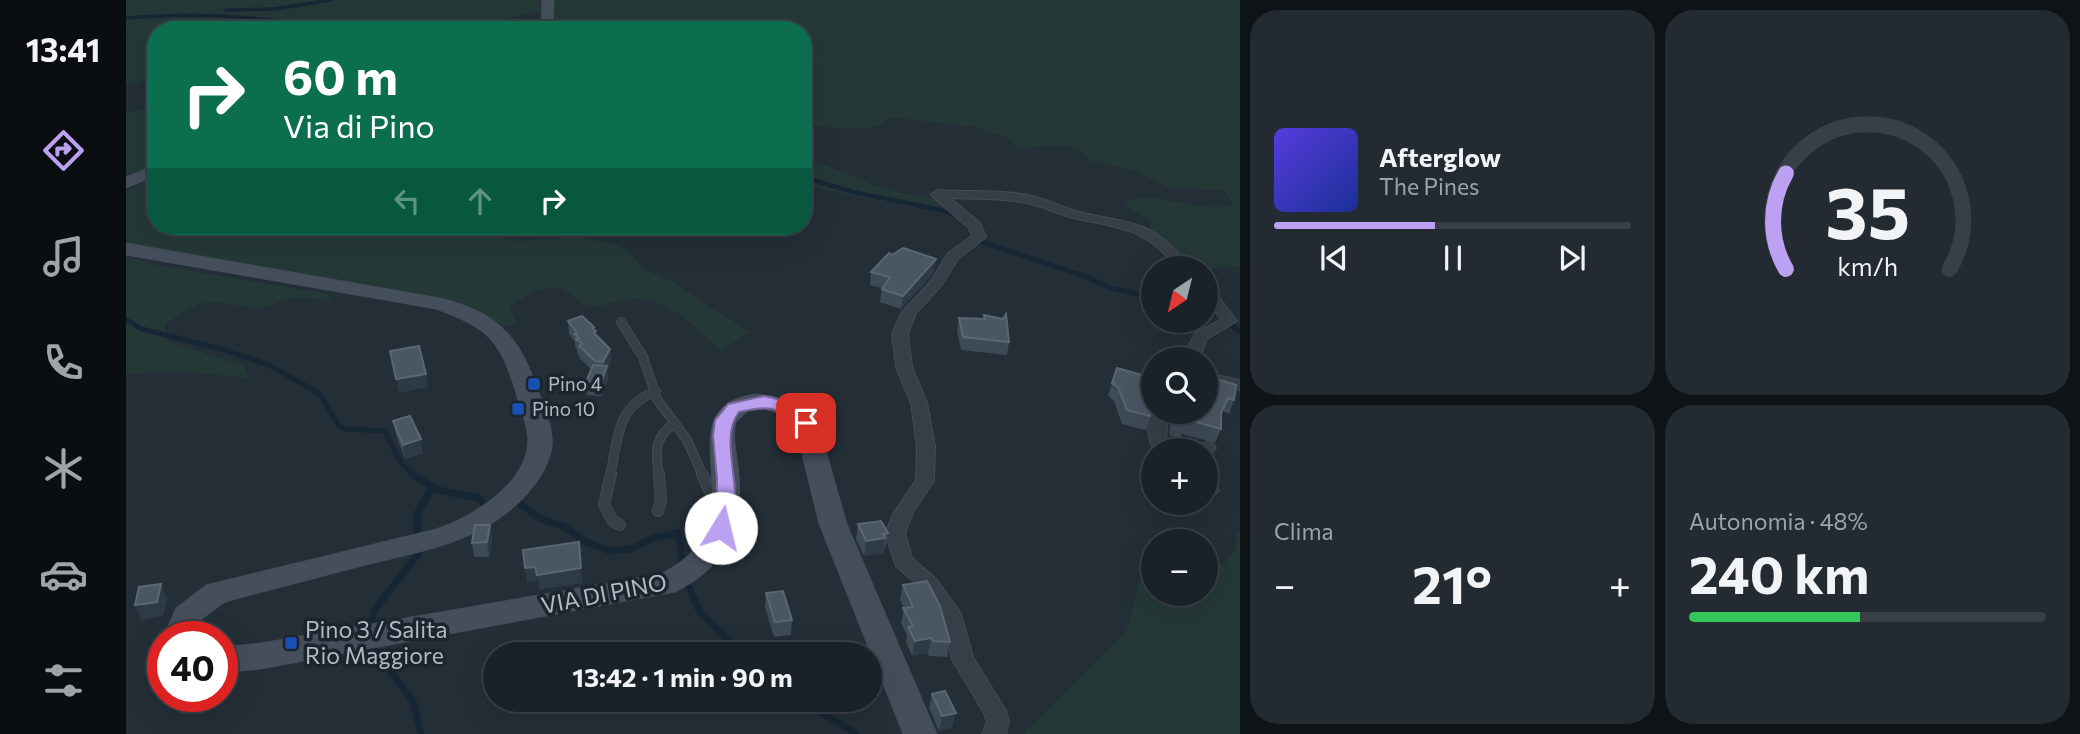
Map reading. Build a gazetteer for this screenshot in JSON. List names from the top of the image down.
{
  "streets": {
    "street": ["VIA DI PINO"]
  },
  "places": {
    "transit": ["Pino 4", "Pino 10", "Pino 3 / Salita Rio Maggiore"]
  },
  "north": "bottom left",
  "page": {
    "tabs": "13:41",
    "turn": ["60 m", "Via di Pino"],
    "song": ["Afterglow", "The Pines"],
    "map_buttons": ["+", "−"],
    "tile": [
      "Clima",
      ["Autonomia · 48%", "240 km"]
    ],
    "heat": ["−", "21°", "+"],
    "limit": "40",
    "trip": "13:42 · 1 min · 90 m",
    "gauge": ["35", "km/h"]
  }
}
